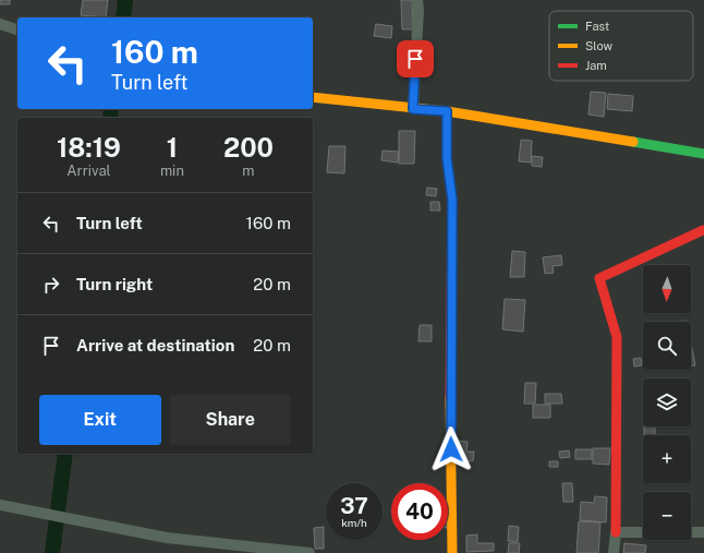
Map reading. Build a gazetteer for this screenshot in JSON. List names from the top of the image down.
{
  "legend": ["Fast", "Slow", "Jam"],
  "north": "bottom",
  "page": {
    "turn": ["160 m", "Turn left"],
    "eta": [
      "18:19",
      "Arrival",
      "1",
      "min",
      "200",
      "m"
    ],
    "list": [
      {
        "name": "Turn left",
        "value": "160 m"
      },
      {
        "name": "Turn right",
        "value": "20 m"
      },
      {
        "name": "Arrive at destination",
        "value": "20 m"
      }
    ],
    "map_buttons": ["+", "−"],
    "buttons": ["Exit", "Share"],
    "speed": "37 km/h",
    "limit": "40"
  }
}
